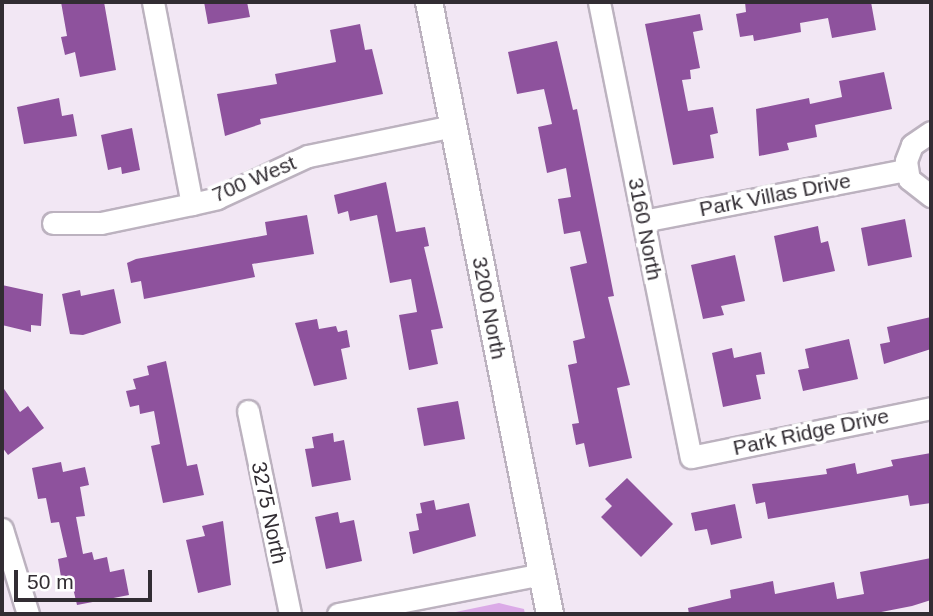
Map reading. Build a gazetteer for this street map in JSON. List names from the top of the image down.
{
  "streets": {
    "street": [
      "700 West",
      "Park Villas Drive",
      "3160 North",
      "3200 North",
      "Park Ridge Drive",
      "3275 North"
    ]
  },
  "crossings": [
    ["700 West", "3200 North"],
    ["Park Villas Drive", "3160 North"],
    ["3160 North", "Park Ridge Drive"]
  ],
  "scale_bar": "50 m"
}
